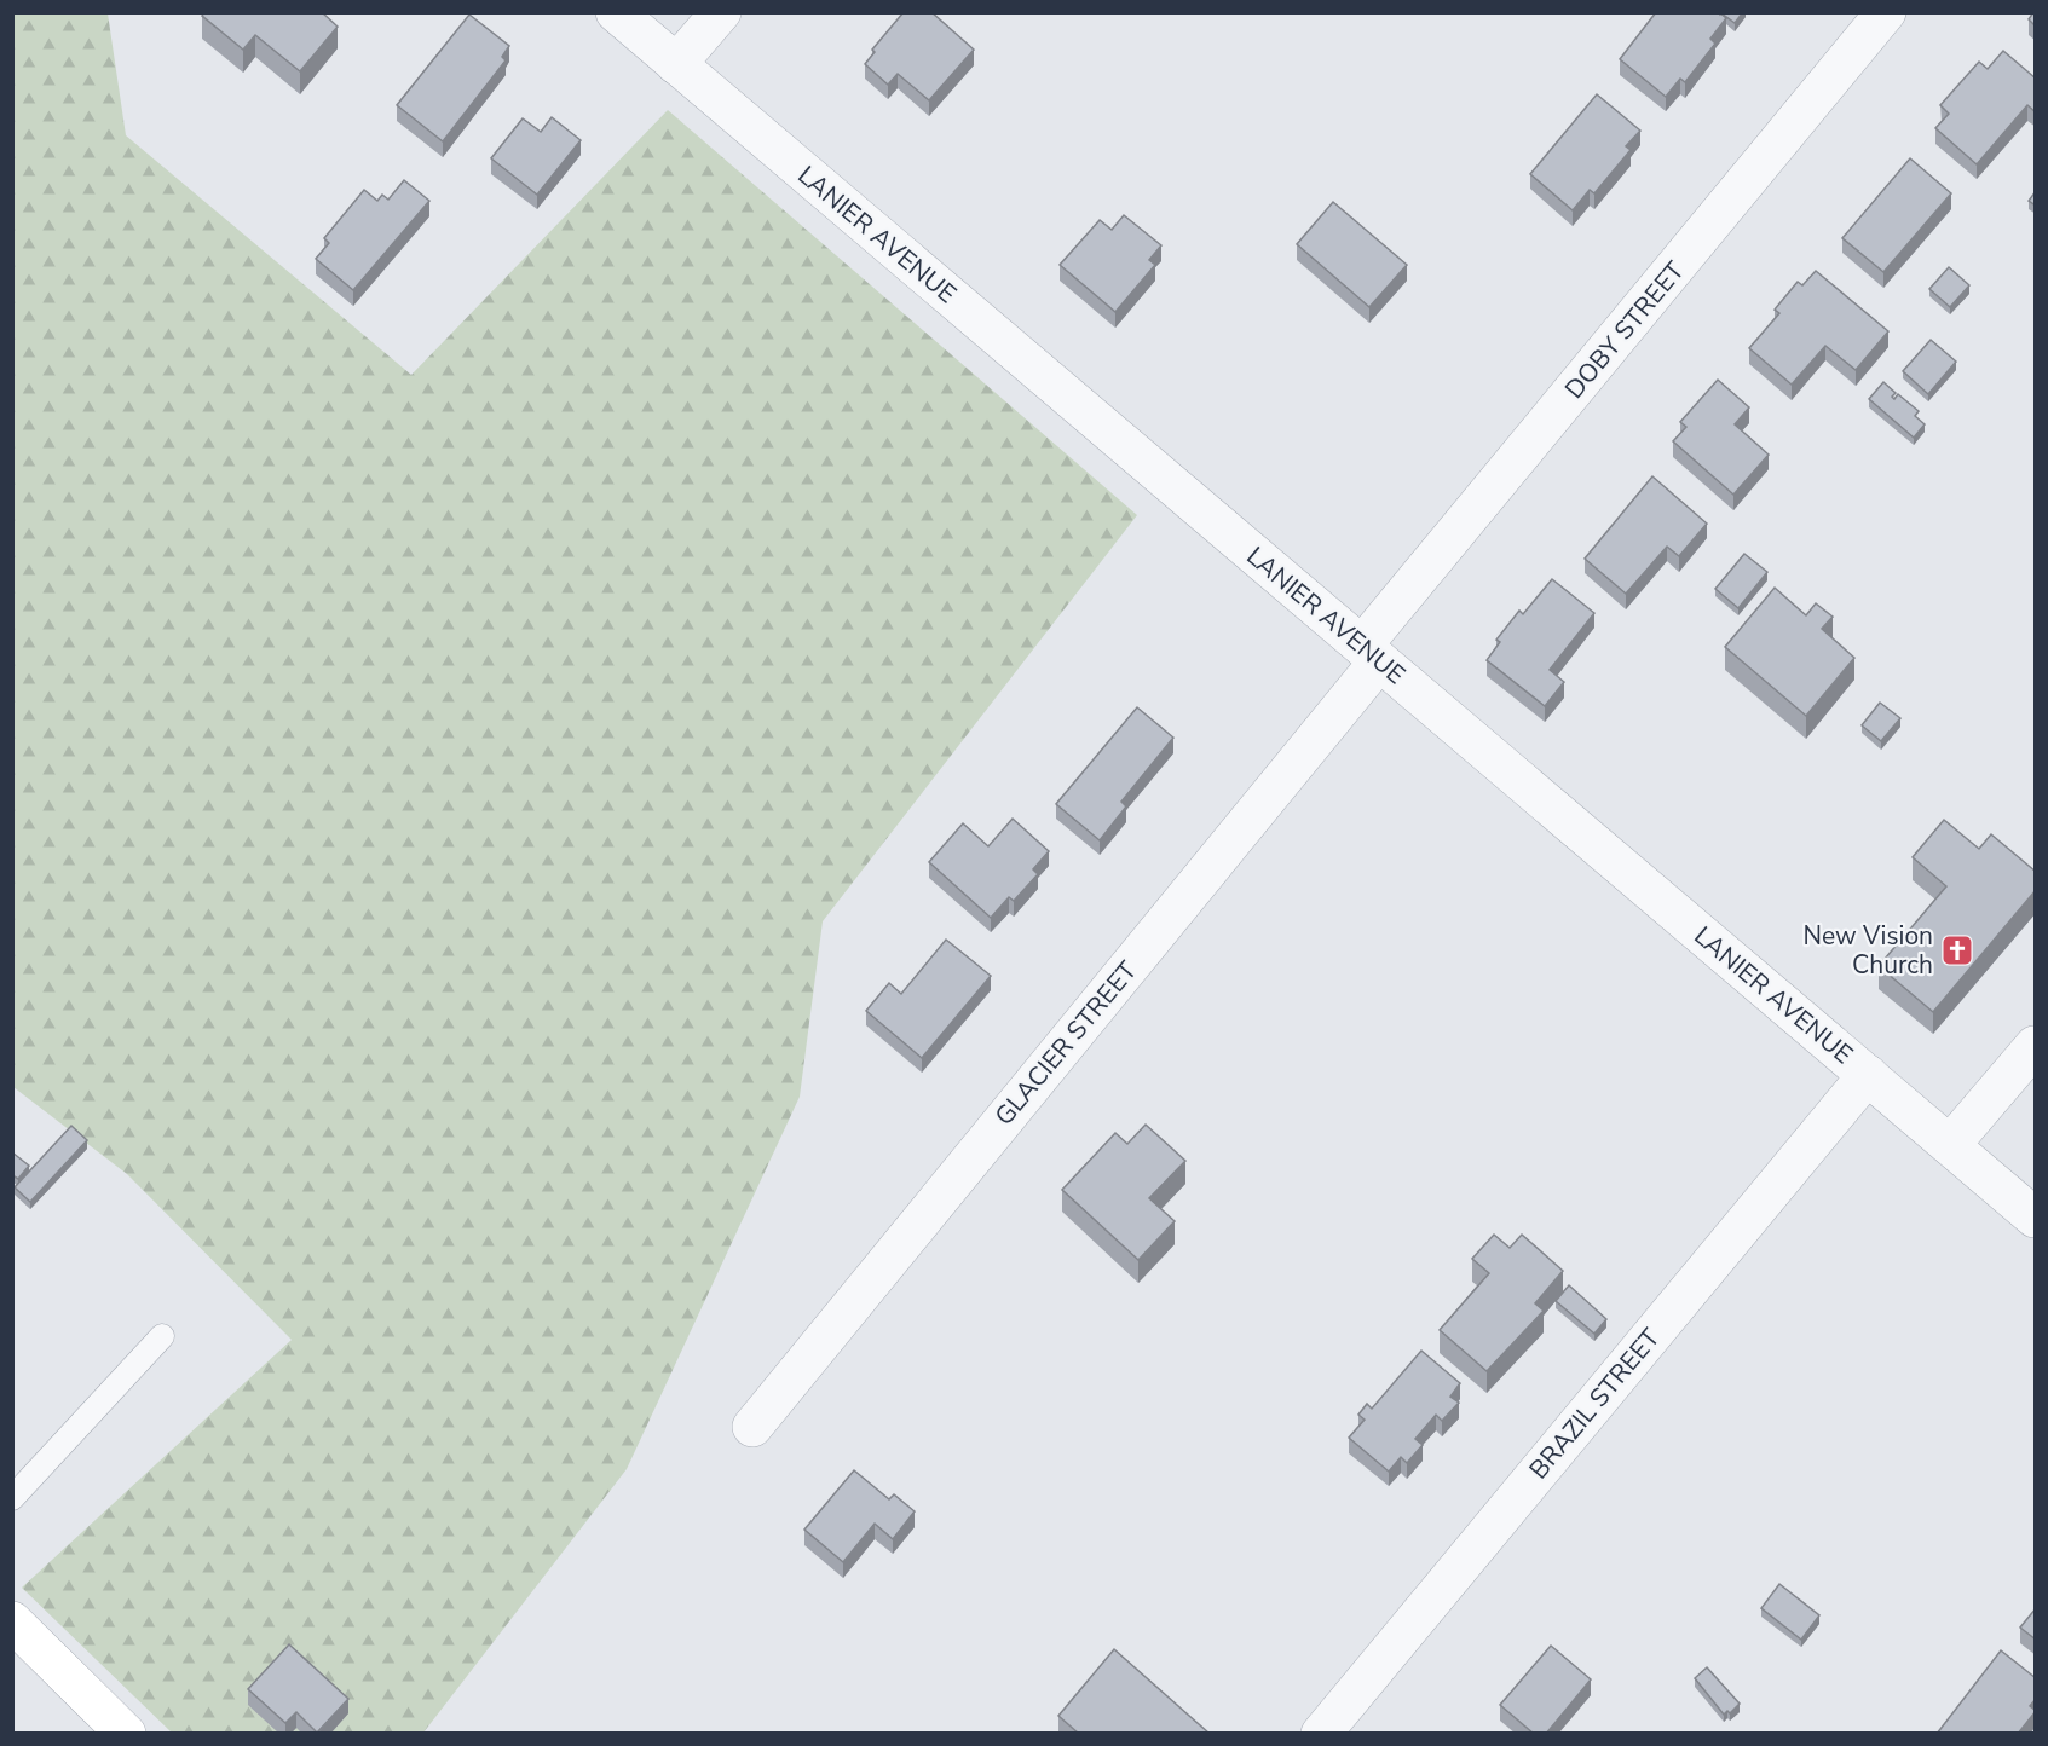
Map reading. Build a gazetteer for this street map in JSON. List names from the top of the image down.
{
  "streets": {
    "street": [
      "LANIER AVENUE",
      "DOBY STREET",
      "GLACIER STREET",
      "BRAZIL STREET"
    ]
  },
  "crossings": [
    ["LANIER AVENUE", "DOBY STREET"],
    ["LANIER AVENUE", "GLACIER STREET"],
    ["LANIER AVENUE", "BRAZIL STREET"],
    ["DOBY STREET", "GLACIER STREET"]
  ],
  "places": {
    "church": ["New Vision Church"]
  }
}
